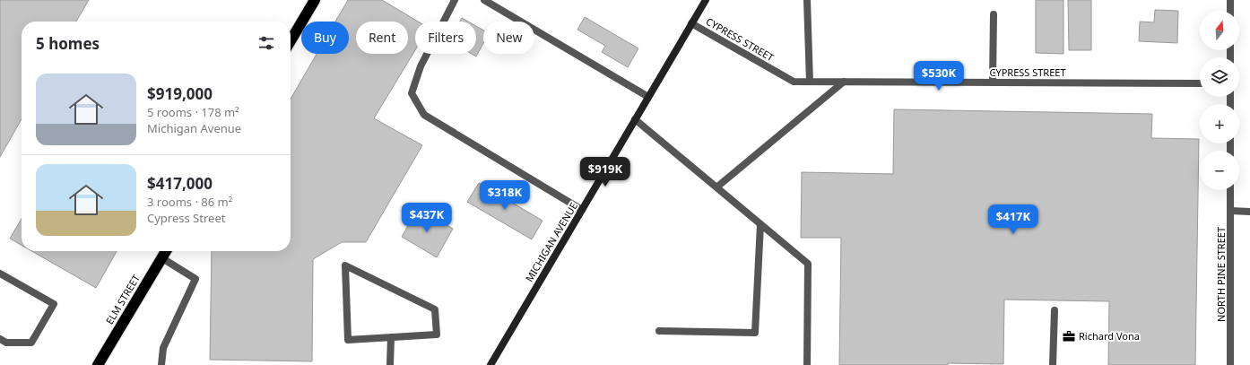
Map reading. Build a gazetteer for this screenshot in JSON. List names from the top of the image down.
{
  "streets": {
    "highway": ["ELM STREET"],
    "street": ["CYPRESS STREET", "MICHIGAN AVENUE", "NORTH PINE STREET"]
  },
  "crossings": [
    ["CYPRESS STREET", "MICHIGAN AVENUE"]
  ],
  "places": {
    "office": ["Richard Vona"]
  },
  "north": "top",
  "page": {
    "map_buttons": ["+", "−"],
    "chip": [
      "Buy",
      "Rent",
      "Filters",
      "New"
    ],
    "heading": "5 homes",
    "price": [
      "$530K",
      "$919K",
      "$318K",
      "$437K",
      "$417K"
    ],
    "list": [
      {
        "name": "$919,000",
        "note": "5 rooms · 178 m² · Michigan Avenue"
      },
      {
        "name": "$417,000",
        "note": "3 rooms · 86 m² · Cypress Street"
      }
    ]
  }
}
